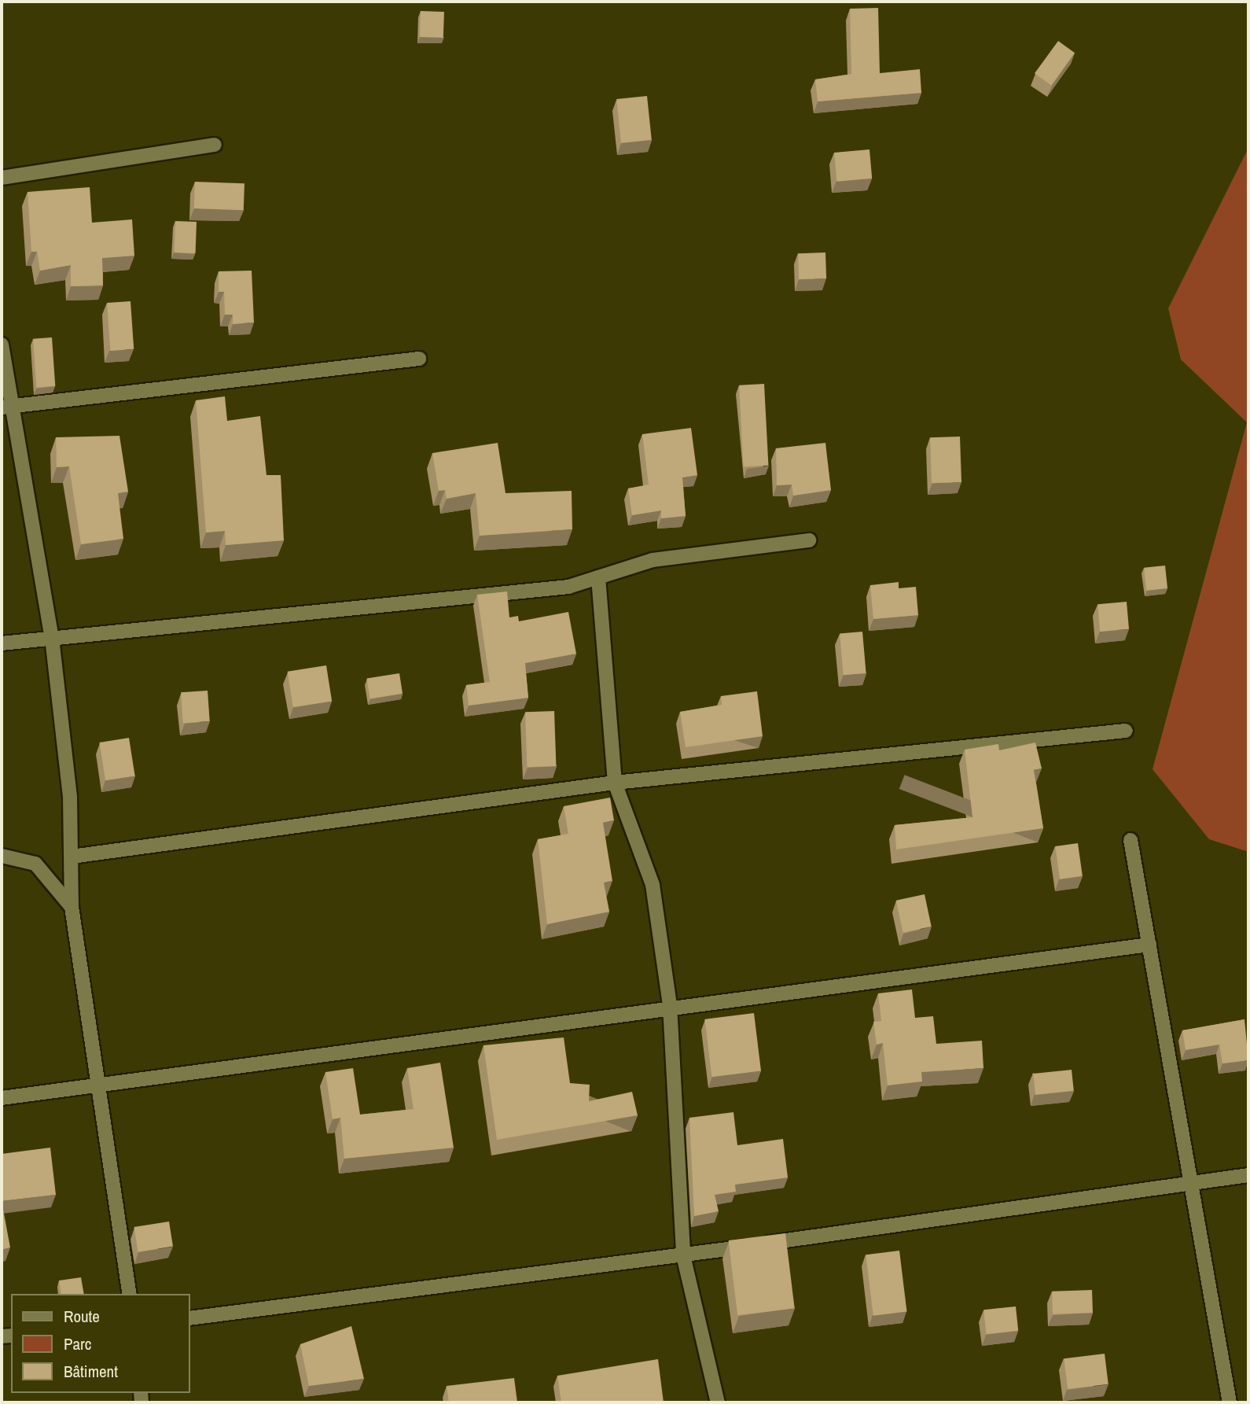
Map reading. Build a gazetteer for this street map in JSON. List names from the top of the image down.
{
  "legend": ["Route", "Parc", "Bâtiment"]
}
